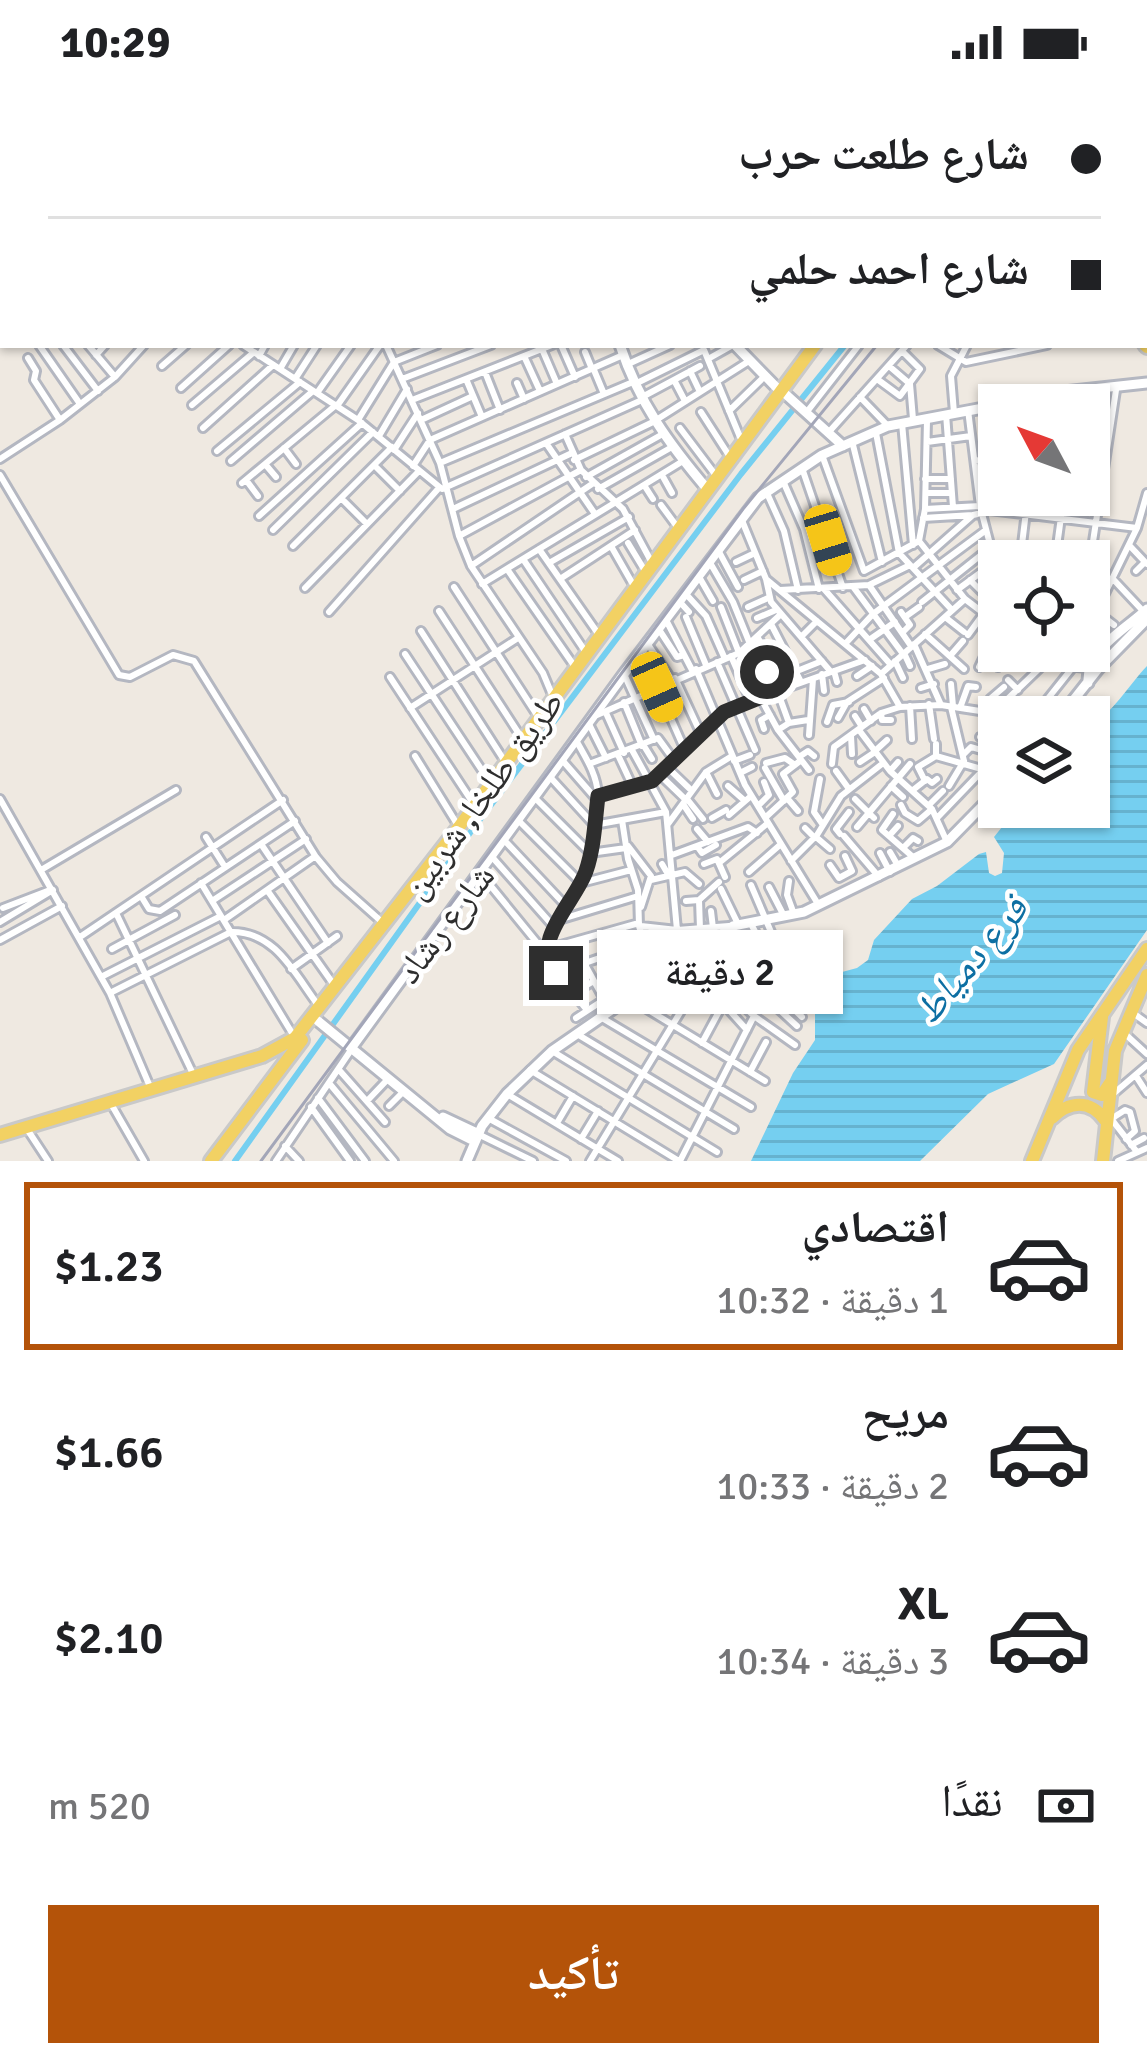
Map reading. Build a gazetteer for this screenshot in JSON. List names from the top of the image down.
{
  "streets": {
    "main road": ["طريق طلخا, شربين"],
    "street": ["شارع رشاد"]
  },
  "water": ["فرع دمياط"],
  "north": "top left",
  "page": {
    "status": "10:29",
    "banner": ["شارع طلعت حرب", "شارع احمد حلمي"],
    "bubble": "2 دقيقة",
    "list": [
      {
        "name": "اقتصادي",
        "note": "1 دقيقة · 10:32",
        "value": "$1.23"
      },
      {
        "name": "مريح",
        "note": "2 دقيقة · 10:33",
        "value": "$1.66"
      },
      {
        "name": "XL",
        "note": "3 دقيقة · 10:34",
        "value": "$2.10"
      }
    ],
    "pay": ["نقدًا", "520 m"],
    "buttons": "تأكيد"
  }
}
